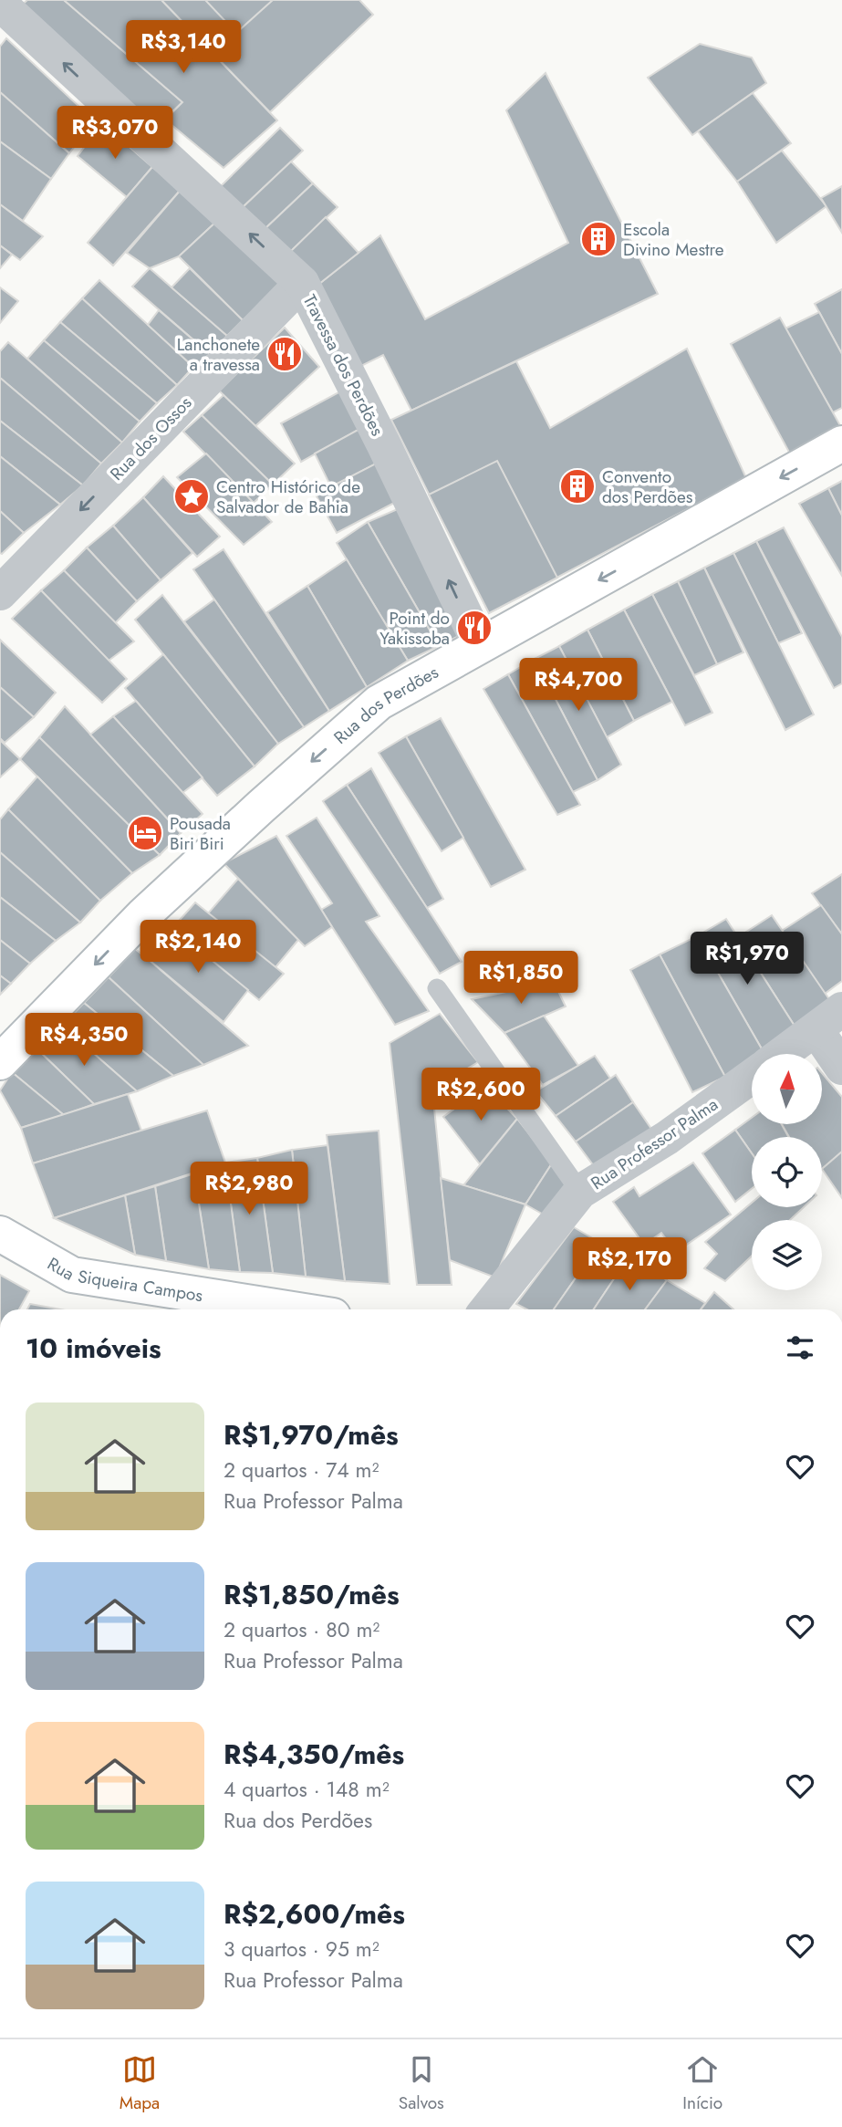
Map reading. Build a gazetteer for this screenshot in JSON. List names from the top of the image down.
{
  "streets": {
    "main road": ["Rua dos Perdões", "Rua Siqueira Campos"],
    "street": ["Travessa dos Perdões", "Rua dos Ossos", "Rua Professor Palma"]
  },
  "crossings": [
    ["Travessa dos Perdões", "Rua dos Ossos"],
    ["Travessa dos Perdões", "Rua dos Perdões"]
  ],
  "one_way": ["Travessa dos Perdões", "Rua dos Ossos", "Rua dos Perdões"],
  "places": {
    "building": ["Escola Divino Mestre", "Convento dos Perdões"],
    "restaurant": ["Lanchonete a travessa", "Point do Yakissoba"],
    "place": ["Centro Histórico de Salvador de Bahia"],
    "hotel": ["Pousada Biri Biri"]
  },
  "north": "top",
  "page": {
    "price": [
      "R$3,140",
      "R$3,070",
      "R$4,700",
      "R$2,140",
      "R$1,970",
      "R$1,850",
      "R$4,350",
      "R$2,600",
      "R$2,980",
      "R$2,170"
    ],
    "heading": "10 imóveis",
    "list": [
      {
        "name": "R$1,970/mês",
        "note": "2 quartos · 74 m² · Rua Professor Palma"
      },
      {
        "name": "R$1,850/mês",
        "note": "2 quartos · 80 m² · Rua Professor Palma"
      },
      {
        "name": "R$4,350/mês",
        "note": "4 quartos · 148 m² · Rua dos Perdões"
      },
      {
        "name": "R$2,600/mês",
        "note": "3 quartos · 95 m² · Rua Professor Palma"
      }
    ],
    "tabs": ["Mapa", "Salvos", "Início"]
  }
}
